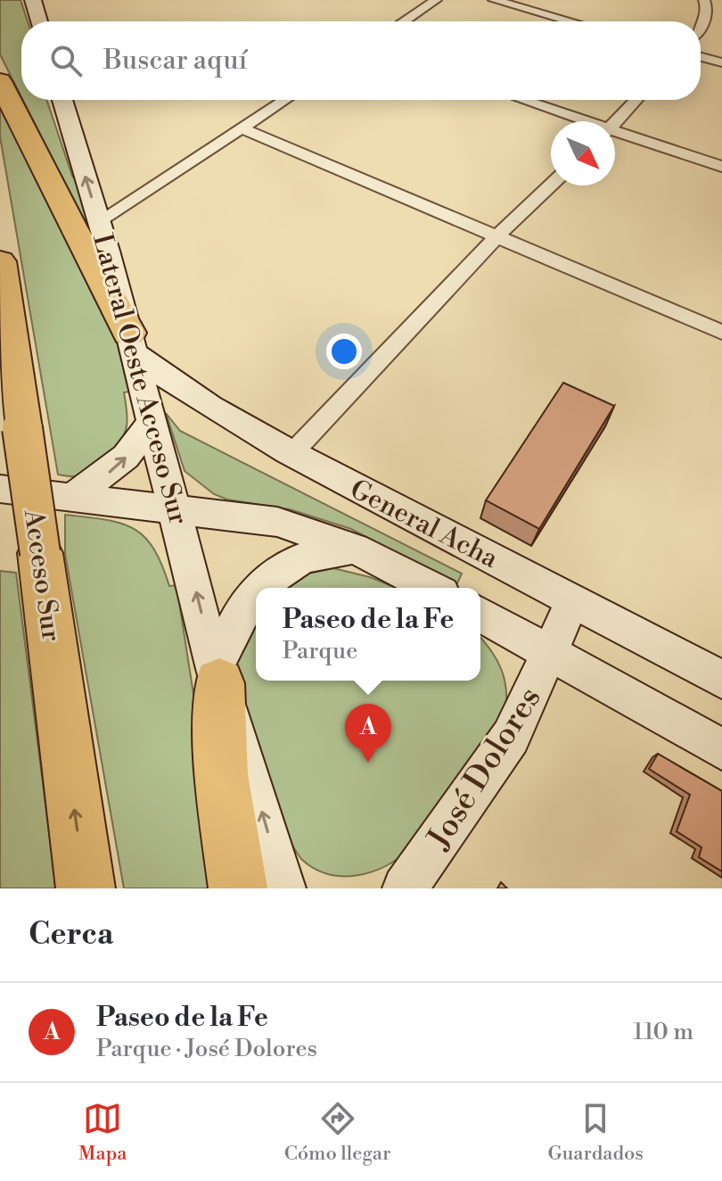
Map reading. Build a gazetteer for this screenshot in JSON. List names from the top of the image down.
{
  "streets": {
    "highway": ["Acceso Sur"],
    "street": ["Lateral Oeste Acceso Sur", "General Acha", "José Dolores"]
  },
  "crossings": [
    ["Lateral Oeste Acceso Sur", "General Acha"],
    ["General Acha", "José Dolores"]
  ],
  "one_way": ["Lateral Oeste Acceso Sur"],
  "north": "bottom right",
  "page": {
    "search": "Buscar aquí",
    "popup": ["Paseo de la Fe", "Parque"],
    "pins": "A",
    "heading": "Cerca",
    "list": [
      {
        "mark": "A",
        "name": "Paseo de la Fe",
        "note": "Parque · José Dolores",
        "value": "110 m"
      }
    ],
    "nav": ["Mapa", "Cómo llegar", "Guardados"]
  }
}
